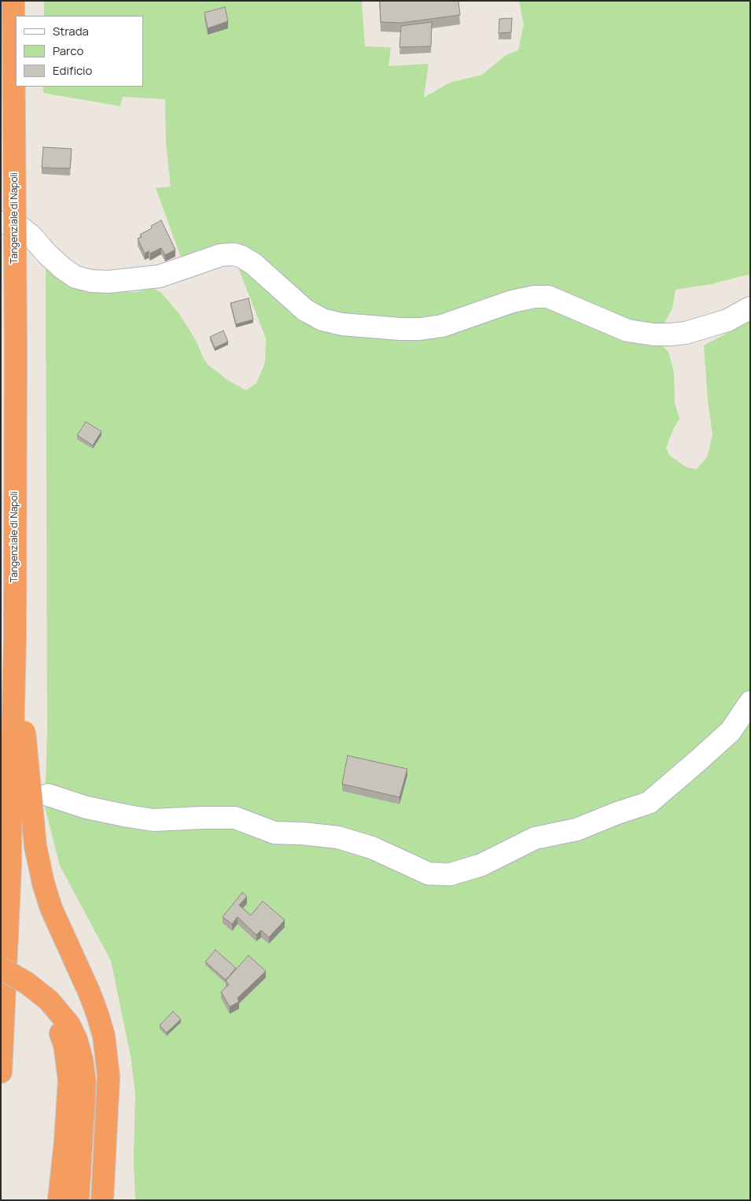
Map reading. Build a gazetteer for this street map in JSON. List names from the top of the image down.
{
  "streets": {
    "highway": ["Tangenziale di Napoli"]
  },
  "legend": ["Strada", "Parco", "Edificio"]
}
